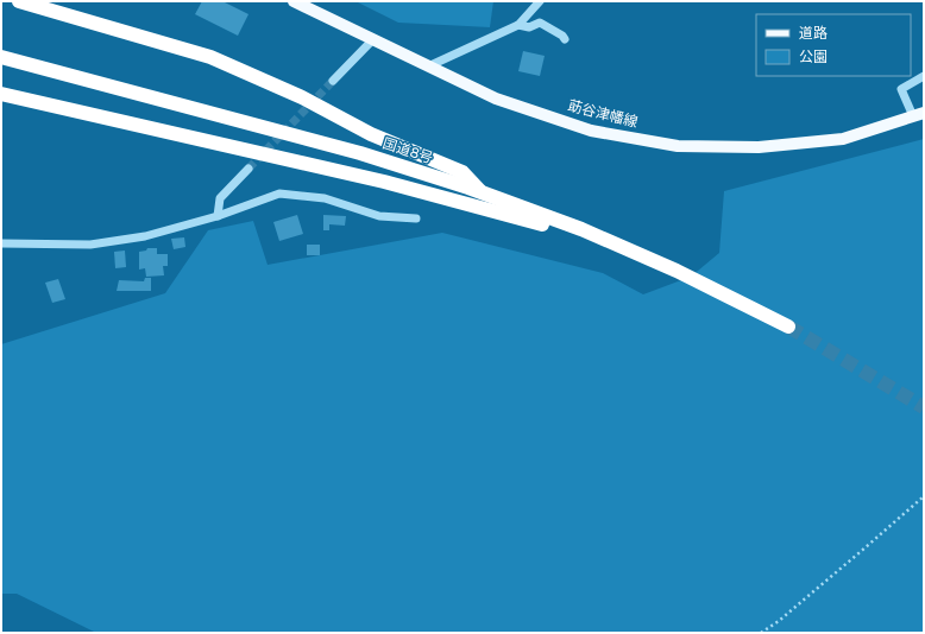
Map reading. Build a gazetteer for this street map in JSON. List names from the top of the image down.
{
  "streets": {
    "highway": ["国道8号"],
    "main road": ["莇谷津幡線"]
  },
  "legend": ["道路", "公園"]
}
